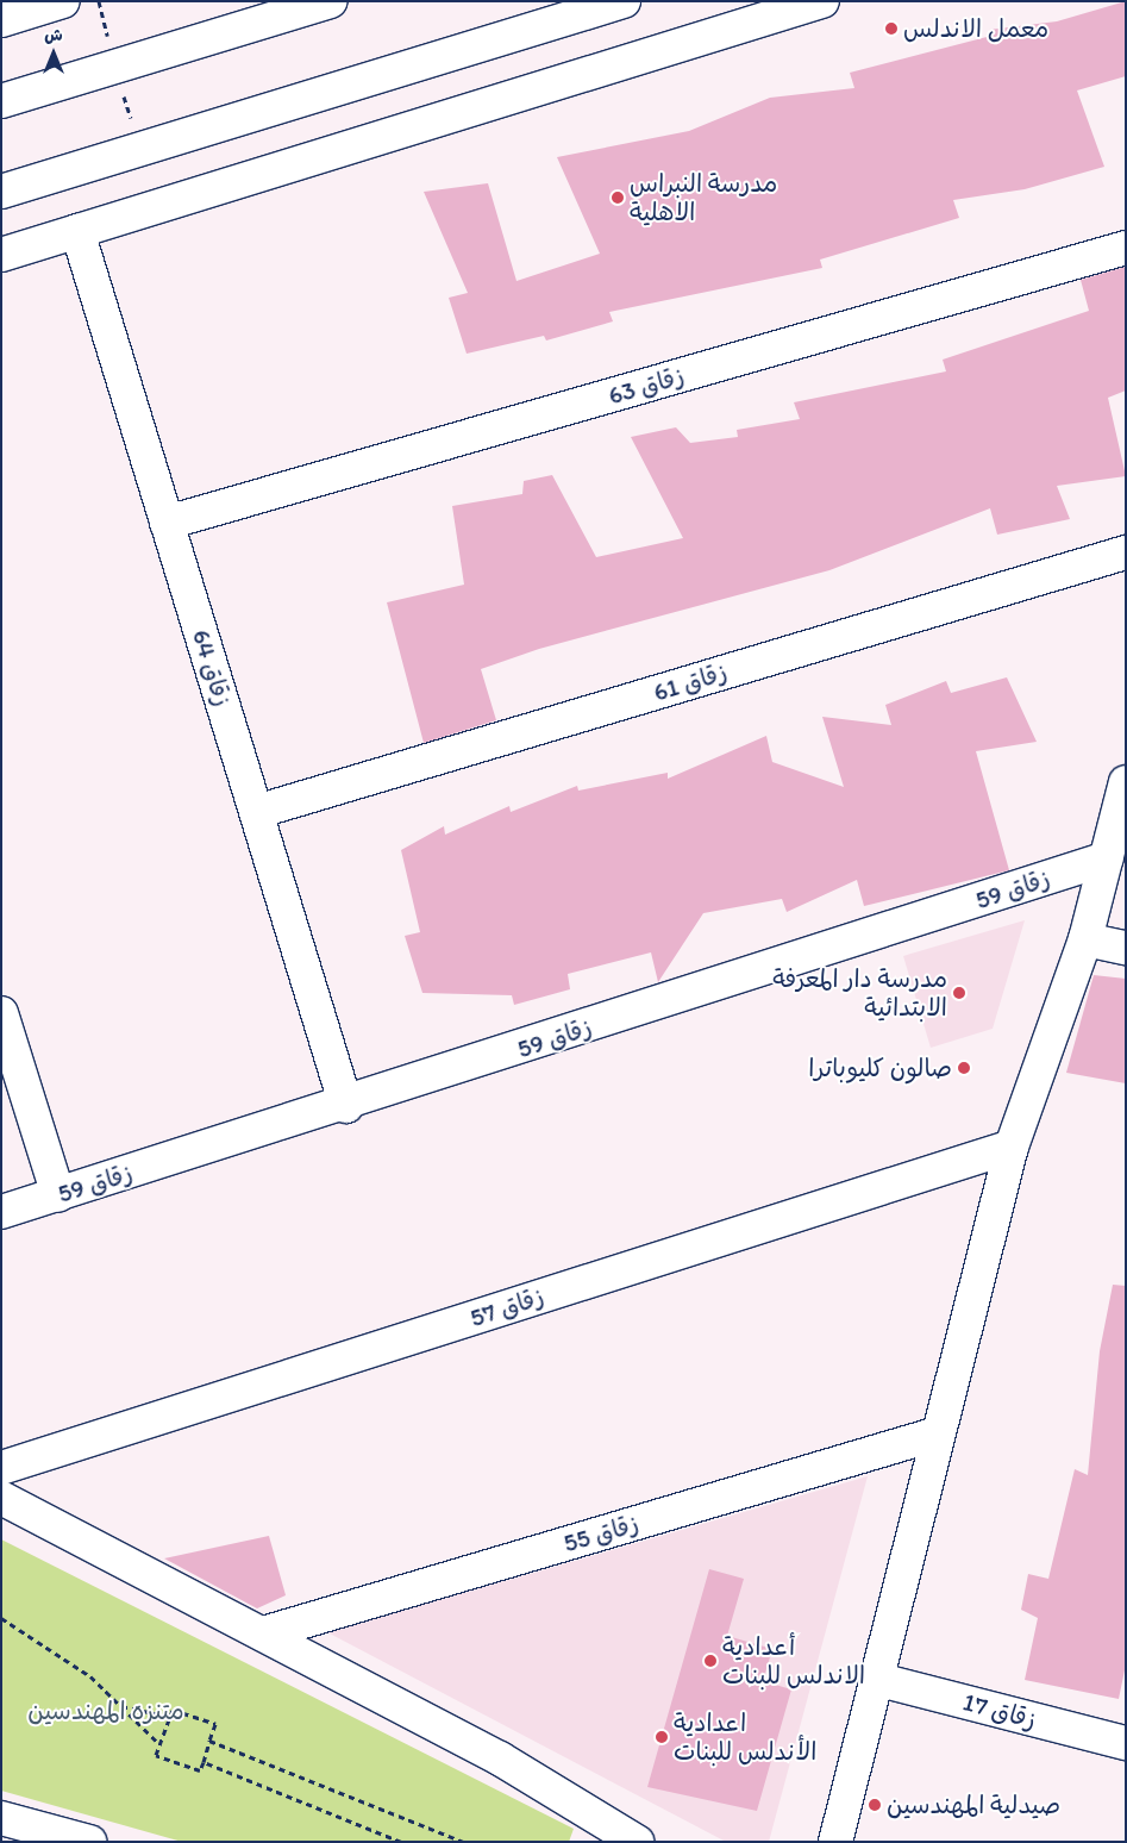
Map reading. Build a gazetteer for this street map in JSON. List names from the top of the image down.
{
  "streets": {
    "main road": [
      "زقاق 63",
      "زقاق 64",
      "زقاق 61",
      "زقاق 59",
      "زقاق 57",
      "زقاق 55",
      "زقاق 17"
    ]
  },
  "crossings": [
    ["زقاق 63", "زقاق 64"],
    ["زقاق 64", "زقاق 61"],
    ["زقاق 64", "زقاق 59"]
  ],
  "parks": ["متنزه المهندسين"],
  "places": [
    "معمل الاندلس",
    "مدرسة النبراس الاهلية",
    "مدرسة دار المعرفة الابتدائية",
    "صالون كليوباترا",
    "أعدادية الاندلس للبنات",
    "اعدادية الأندلس للبنات",
    "صيدلية المهندسين"
  ],
  "north": "top"
}
